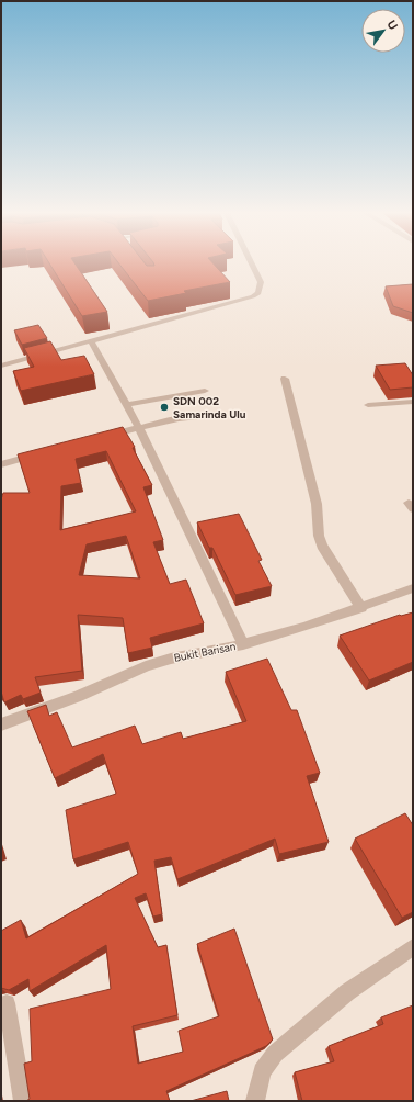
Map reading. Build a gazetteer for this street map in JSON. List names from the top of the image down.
{
  "streets": {
    "street": ["Bukit Barisan"]
  },
  "places": ["SDN 002 Samarinda Ulu"],
  "north": "top right"
}
